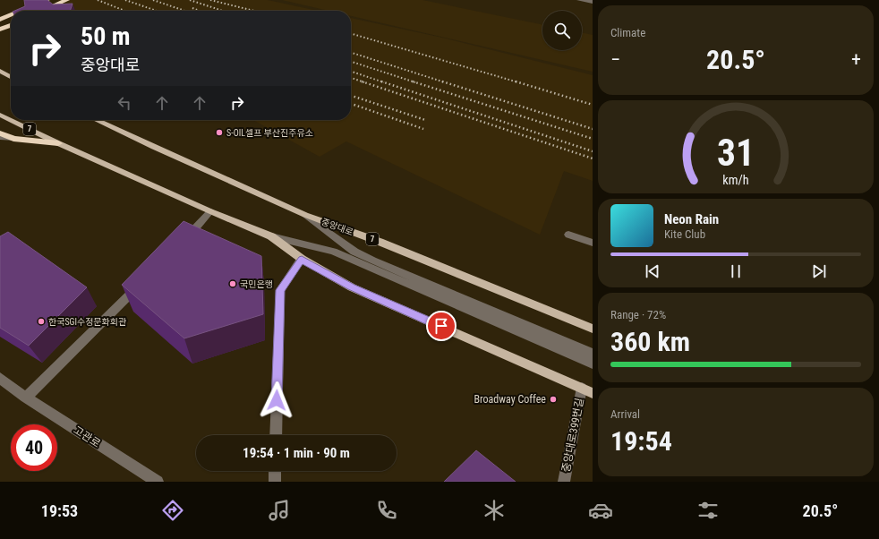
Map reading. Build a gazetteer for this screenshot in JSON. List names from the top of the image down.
{
  "streets": {
    "main road": ["7", "중앙대로"],
    "street": ["중앙대로399번길", "고관로"]
  },
  "crossings": [
    ["7", "중앙대로399번길"]
  ],
  "places": [
    "S-OIL셀프 부산진주유소",
    "국민은행",
    "한국SGI수정문화회관",
    "Broadway Coffee"
  ],
  "page": {
    "tile": [
      "Climate",
      ["Range · 72%", "360 km"],
      ["Arrival", "19:54"]
    ],
    "turn": ["50 m", "중앙대로"],
    "heat": ["−", "20.5°", "+"],
    "song": ["Neon Rain", "Kite Club"],
    "limit": "40",
    "trip": "19:54 · 1 min · 90 m",
    "tabs": ["19:53", "20.5°"],
    "gauge": ["31", "km/h"]
  }
}
